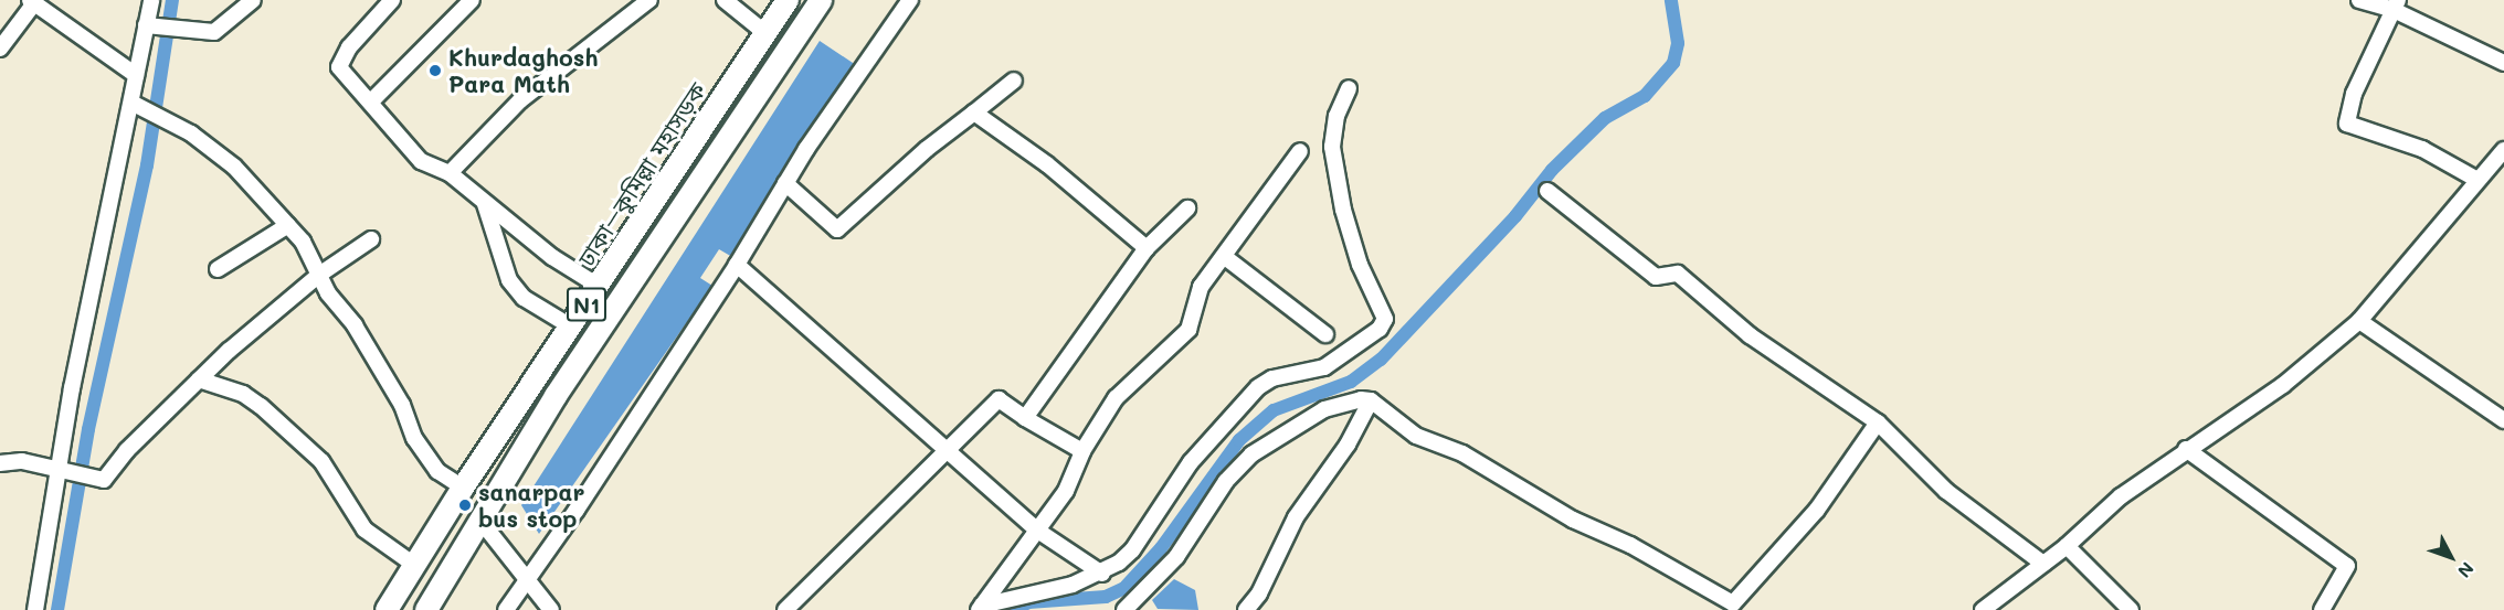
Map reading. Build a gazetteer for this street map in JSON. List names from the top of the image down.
{
  "streets": {
    "highway": ["ঢাকা–কুমিল্লা মহাসড়ক", "N1"]
  },
  "places": ["Khurdaghosh Para Math", "sanarpar bus stop"],
  "north": "bottom right"
}
